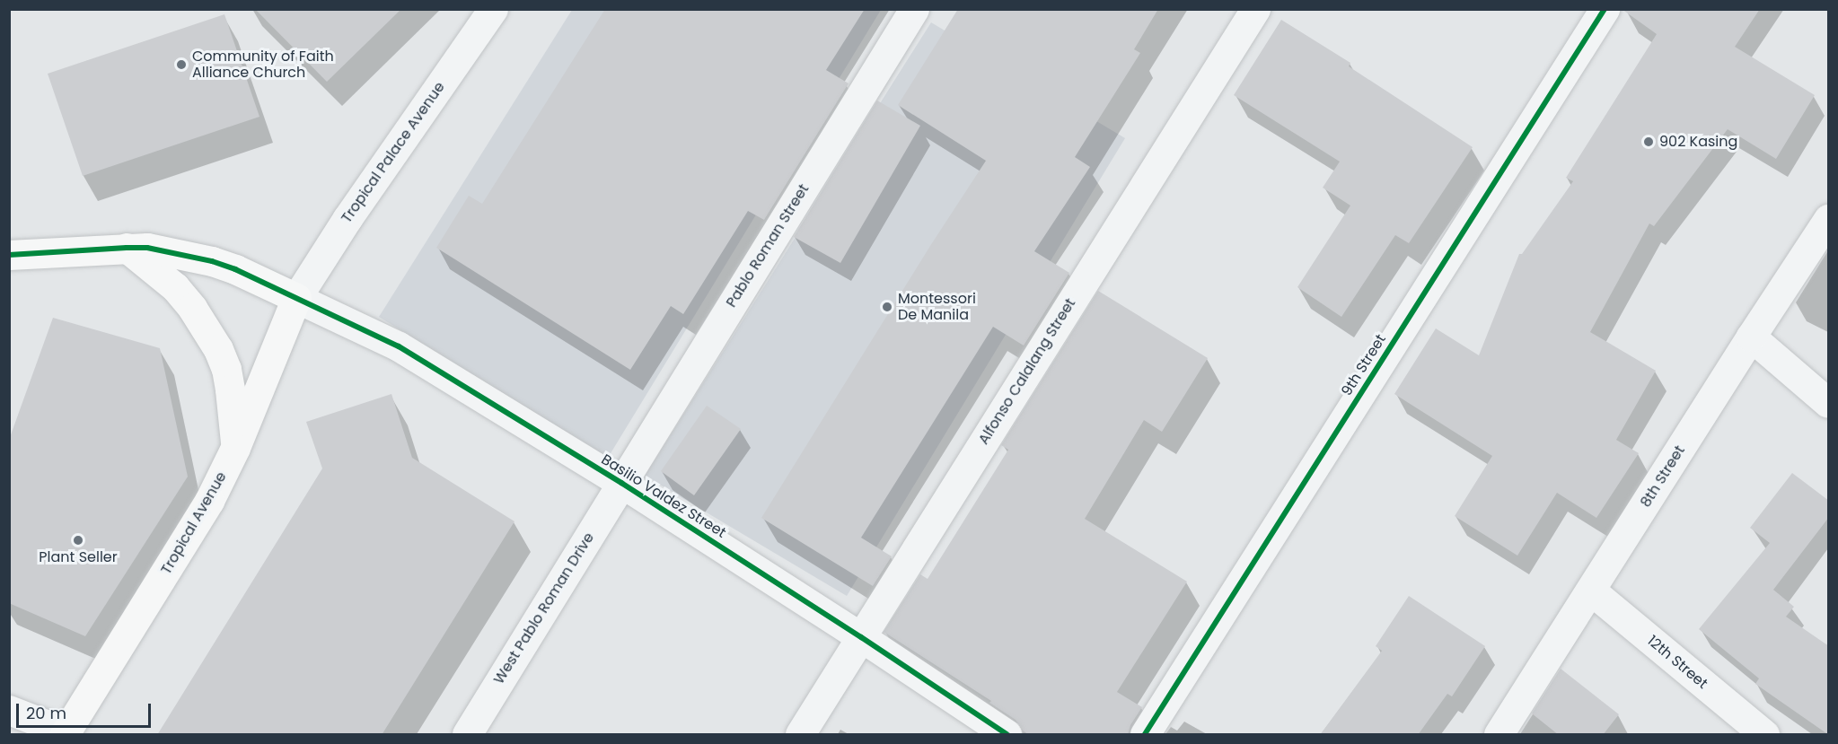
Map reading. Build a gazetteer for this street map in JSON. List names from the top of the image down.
{
  "streets": {
    "street": [
      "Tropical Palace Avenue",
      "Pablo Roman Street",
      "9th Street",
      "Alfonso Calalang Street",
      "8th Street",
      "Basilio Valdez Street",
      "Tropical Avenue",
      "West Pablo Roman Drive",
      "12th Street"
    ]
  },
  "crossings": [
    ["Tropical Palace Avenue", "Basilio Valdez Street"],
    ["Tropical Palace Avenue", "Tropical Avenue"],
    ["Pablo Roman Street", "Basilio Valdez Street"],
    ["Pablo Roman Street", "West Pablo Roman Drive"],
    ["Alfonso Calalang Street", "Basilio Valdez Street"],
    ["8th Street", "12th Street"],
    ["Basilio Valdez Street", "Tropical Avenue"],
    ["Basilio Valdez Street", "West Pablo Roman Drive"]
  ],
  "places": [
    "Community of Faith Alliance Church",
    "902 Kasing",
    "Montessori De Manila",
    "Plant Seller"
  ],
  "scale_bar": "20 m"
}
